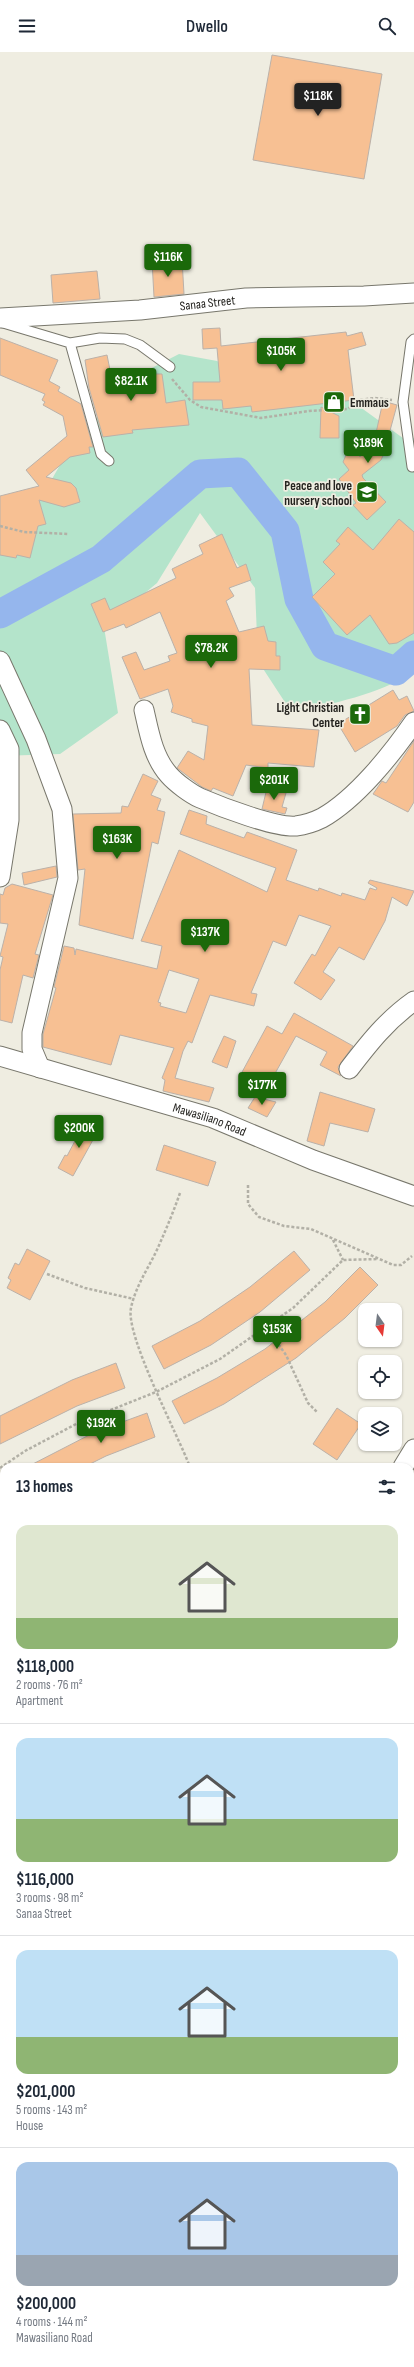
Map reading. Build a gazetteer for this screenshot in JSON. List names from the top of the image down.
{
  "streets": {
    "street": ["Sanaa Street", "Mawasiliano Road"]
  },
  "places": {
    "shop": ["Emmaus"],
    "school or university": ["Peace and love nursery school"],
    "church": ["Light Christian Center"]
  },
  "north": "bottom",
  "page": {
    "header": "Dwello",
    "price": [
      "$118K",
      "$116K",
      "$105K",
      "$82.1K",
      "$189K",
      "$78.2K",
      "$201K",
      "$163K",
      "$137K",
      "$177K",
      "$200K",
      "$153K",
      "$192K"
    ],
    "heading": "13 homes",
    "list": [
      {
        "name": "$118,000",
        "note": "2 rooms · 76 m² · Apartment"
      },
      {
        "name": "$116,000",
        "note": "3 rooms · 98 m² · Sanaa Street"
      },
      {
        "name": "$201,000",
        "note": "5 rooms · 143 m² · House"
      },
      {
        "name": "$200,000",
        "note": "4 rooms · 144 m² · Mawasiliano Road"
      }
    ]
  }
}
